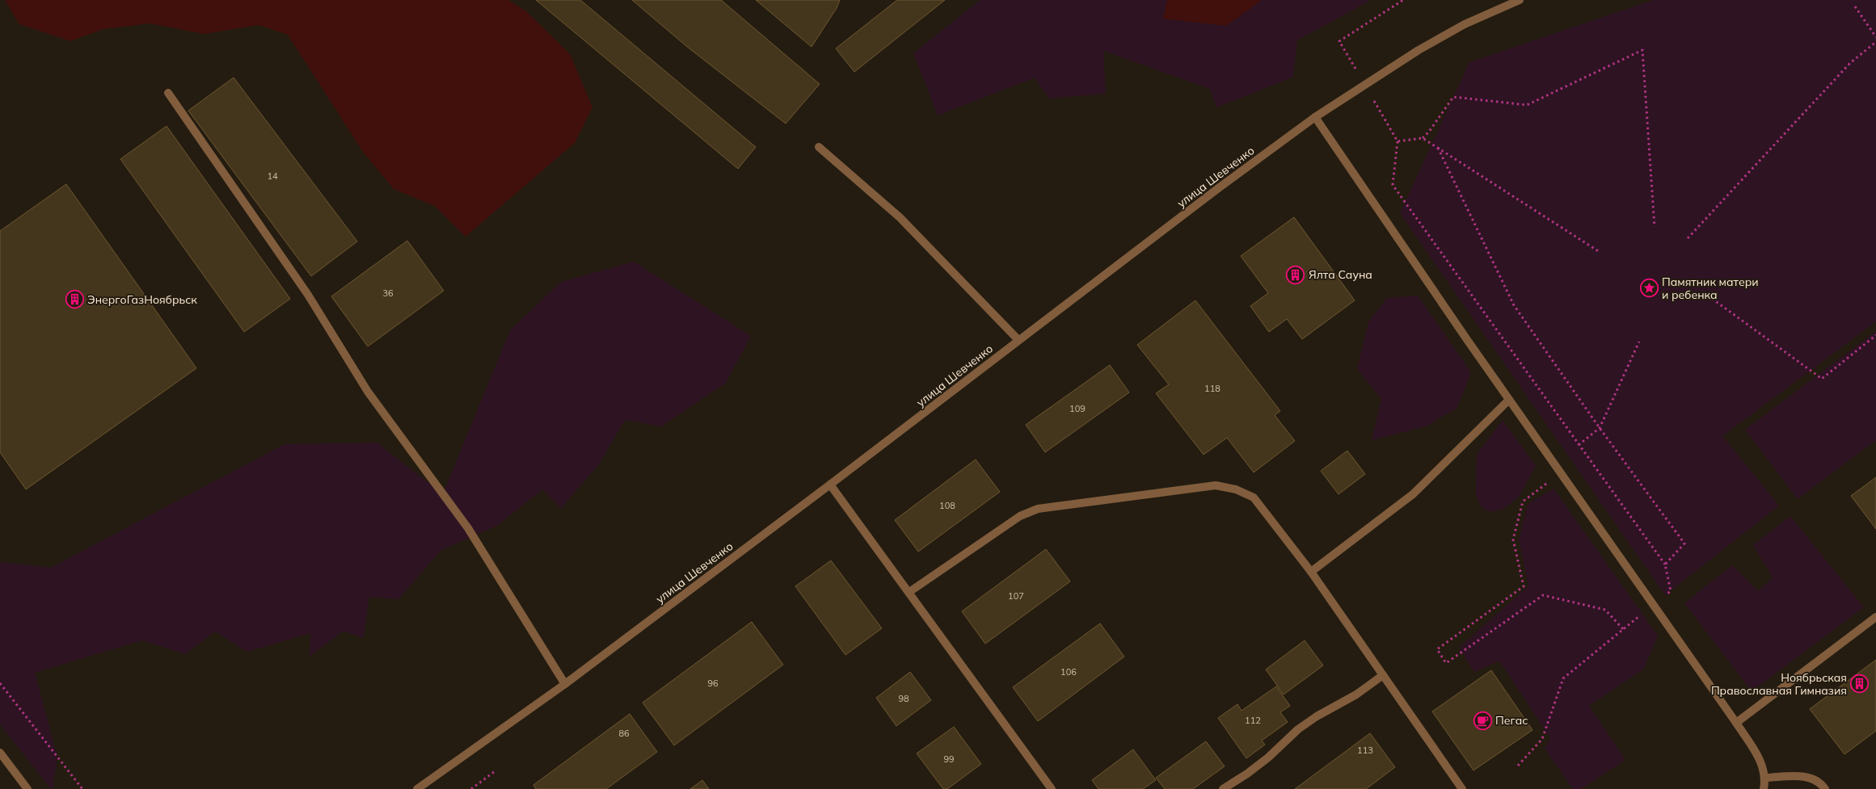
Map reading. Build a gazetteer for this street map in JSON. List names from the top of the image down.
{
  "streets": {
    "street": ["улица Шевченко"]
  },
  "places": {
    "building": ["Ялта Сауна", "ЭнергоГазНоябрьск", "Ноябрьская Православная Гимназия"],
    "place": ["Памятник матери и ребенка"],
    "cafe": ["Пегас"]
  },
  "house_numbers": [
    "14",
    "36",
    "118",
    "109",
    "108",
    "107",
    "106",
    "96",
    "98",
    "112",
    "86",
    "113",
    "99"
  ]
}
